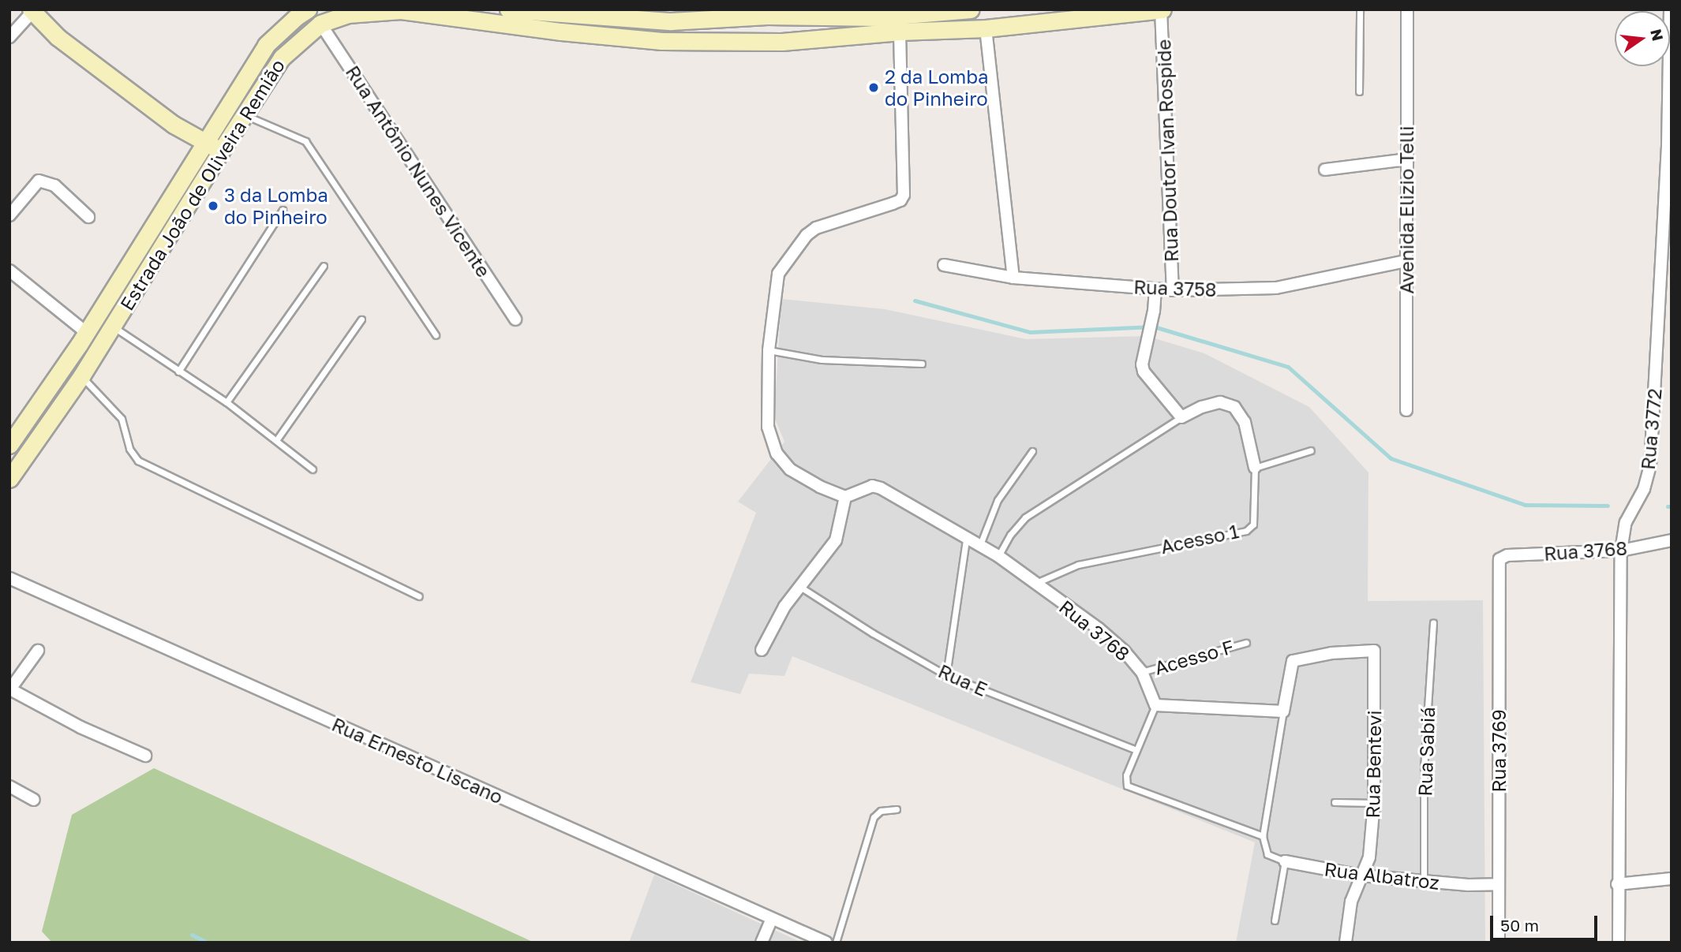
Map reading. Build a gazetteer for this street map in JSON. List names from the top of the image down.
{
  "streets": {
    "main road": ["Estrada João de Oliveira Remião"],
    "street": [
      "Rua Doutor Ivan Rospide",
      "Rua Antônio Nunes Vicente",
      "Avenida Elizio Telli",
      "Rua 3758",
      "Rua 3772",
      "Rua 3768",
      "Rua 3769",
      "Rua Ernesto Liscano",
      "Rua Bentevi",
      "Rua Albatroz"
    ],
    "lane": [
      "Acesso 1",
      "Acesso F",
      "Rua E",
      "Rua Sabiá"
    ]
  },
  "crossings": [
    ["Rua Doutor Ivan Rospide", "Estrada João de Oliveira Remião"],
    ["Rua Doutor Ivan Rospide", "Rua 3758"],
    ["Rua Antônio Nunes Vicente", "Estrada João de Oliveira Remião"],
    ["Avenida Elizio Telli", "Rua 3758"],
    ["Rua 3772", "Rua 3768"],
    ["Acesso 1", "Rua 3768"],
    ["Rua 3768", "Acesso F"],
    ["Rua 3768", "Rua 3769"],
    ["Rua 3769", "Rua Albatroz"],
    ["Rua Sabiá", "Rua Albatroz"],
    ["Rua Bentevi", "Rua Albatroz"]
  ],
  "places": ["2 da Lomba do Pinheiro", "3 da Lomba do Pinheiro"],
  "scale_bar": "50 m",
  "north": "right"
}
